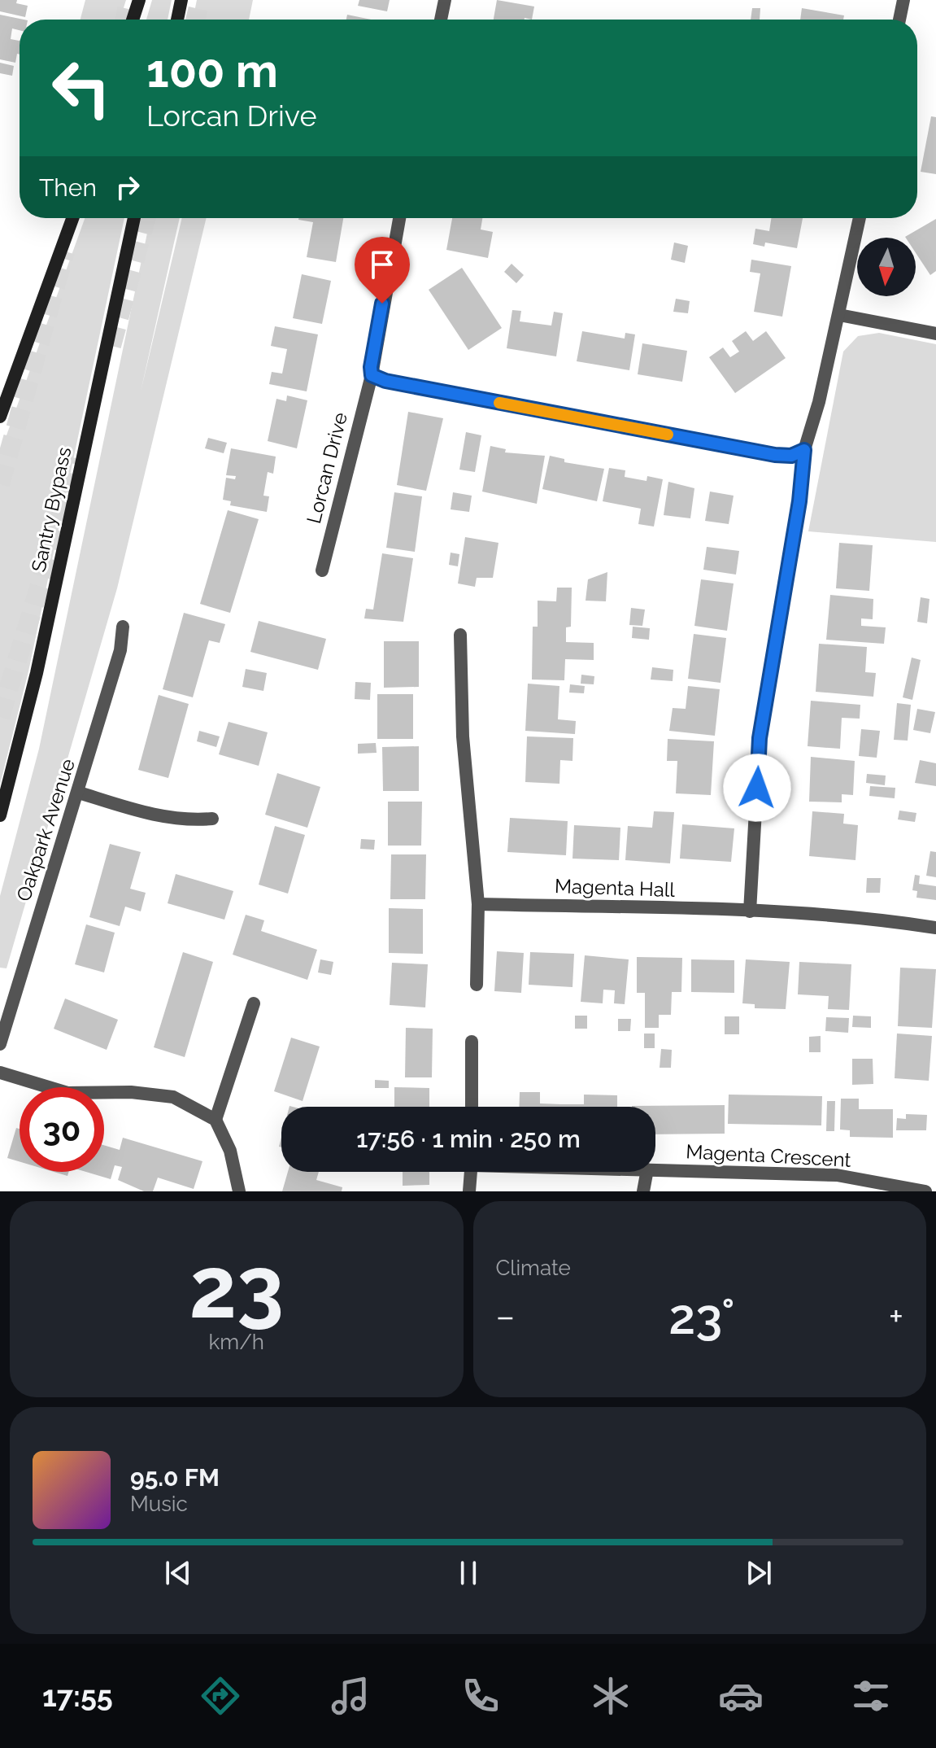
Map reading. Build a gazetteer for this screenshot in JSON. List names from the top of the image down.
{
  "streets": {
    "main road": ["Santry Bypass"],
    "street": [
      "Lorcan Drive",
      "Oakpark Avenue",
      "Magenta Hall",
      "Magenta Crescent"
    ]
  },
  "north": "bottom",
  "page": {
    "turn": ["100 m", "Lorcan Drive"],
    "then": "Then",
    "limit": "30",
    "trip": "17:56 · 1 min · 250 m",
    "tile": [
      ["23", "km/h"],
      "Climate"
    ],
    "heat": ["−", "23°", "+"],
    "song": ["95.0 FM", "Music"],
    "tabs": "17:55"
  }
}
